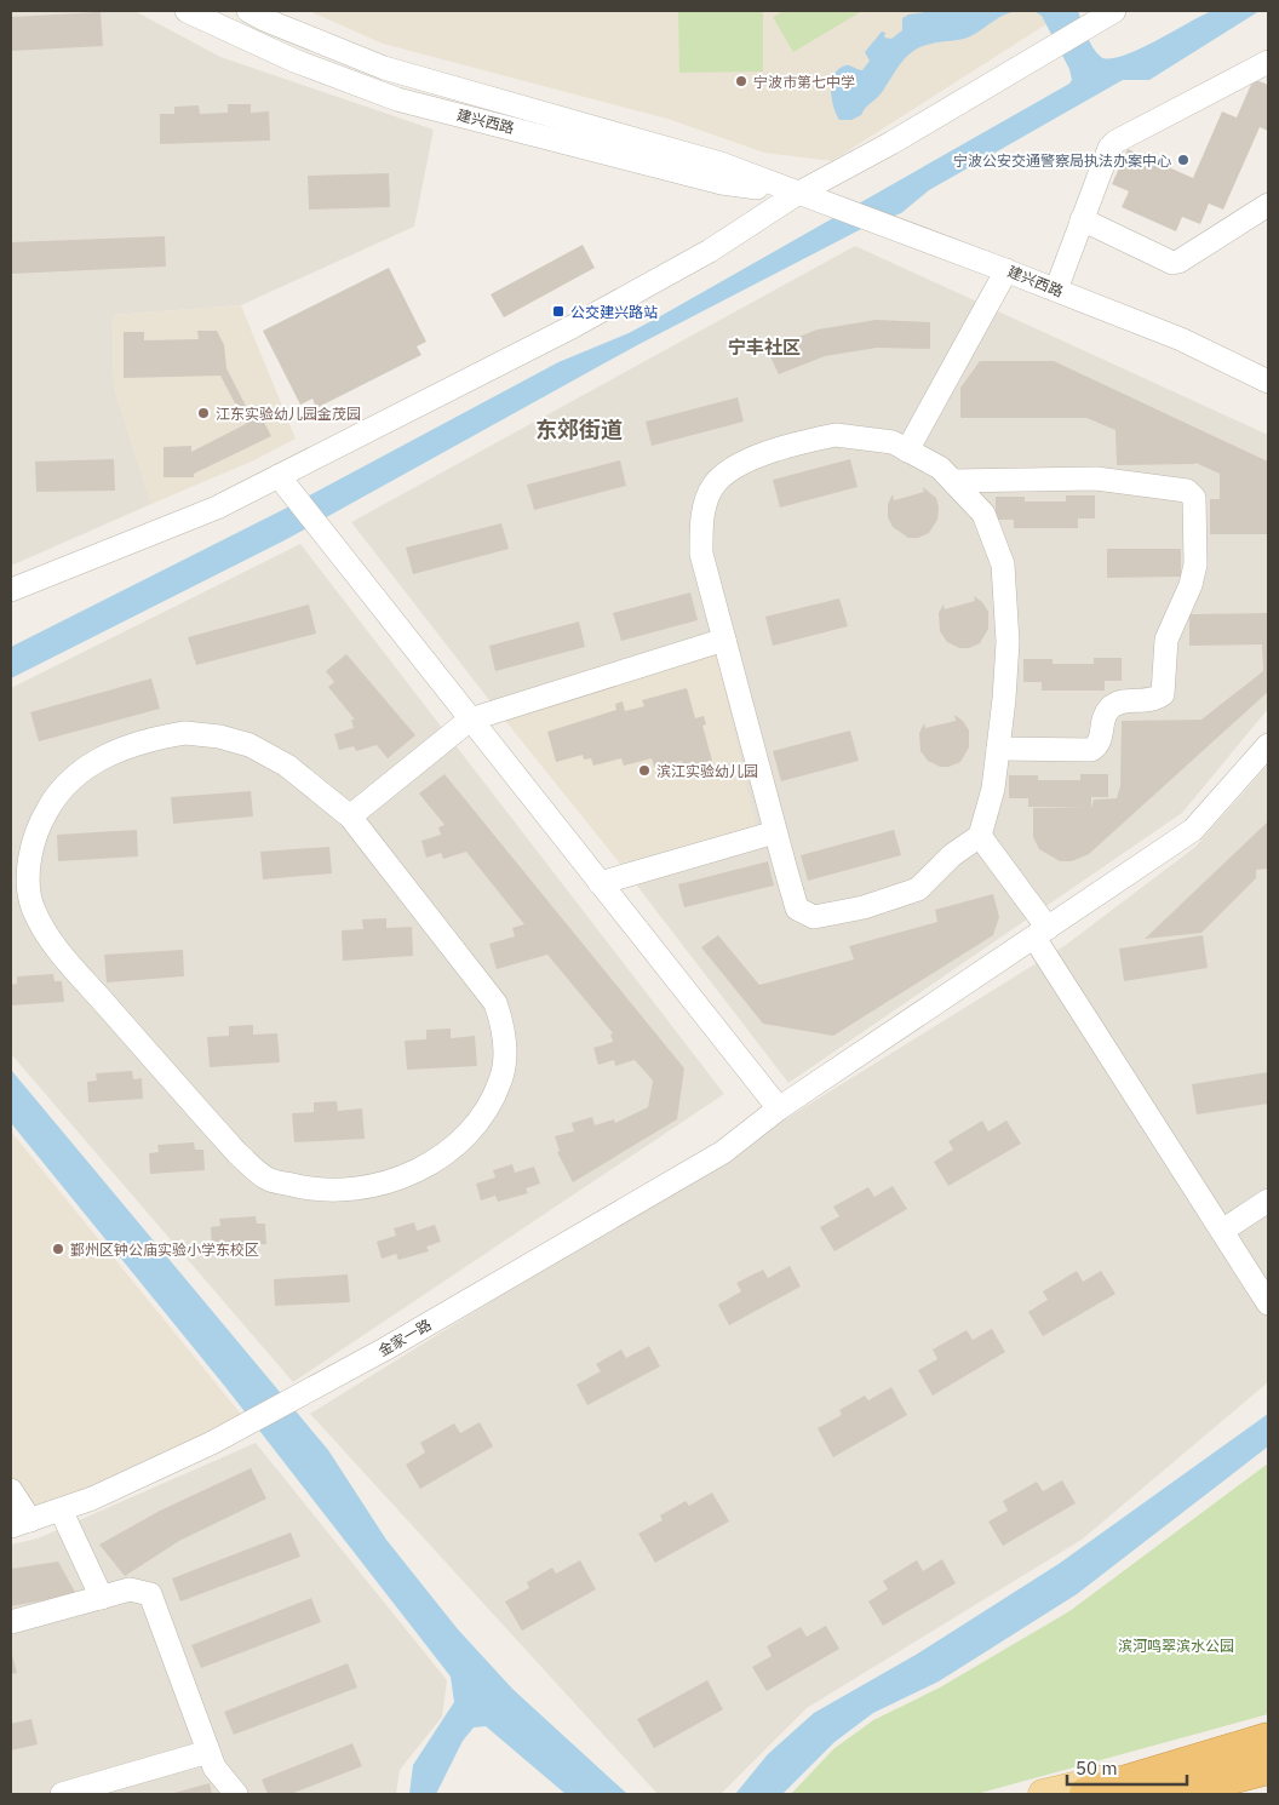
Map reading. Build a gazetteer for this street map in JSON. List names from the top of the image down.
{
  "streets": {
    "street": ["建兴西路", "金家一路"]
  },
  "districts": ["宁丰社区", "东郊街道"],
  "parks": ["滨河鸣翠滨水公园"],
  "places": {
    "other": [
      "宁波市第七中学",
      "宁波公安交通警察局执法办案中心",
      "江东实验幼儿园金茂园",
      "滨江实验幼儿园",
      "鄞州区钟公庙实验小学东校区"
    ],
    "transit": ["公交建兴路站"]
  },
  "scale_bar": "50 m"
}
